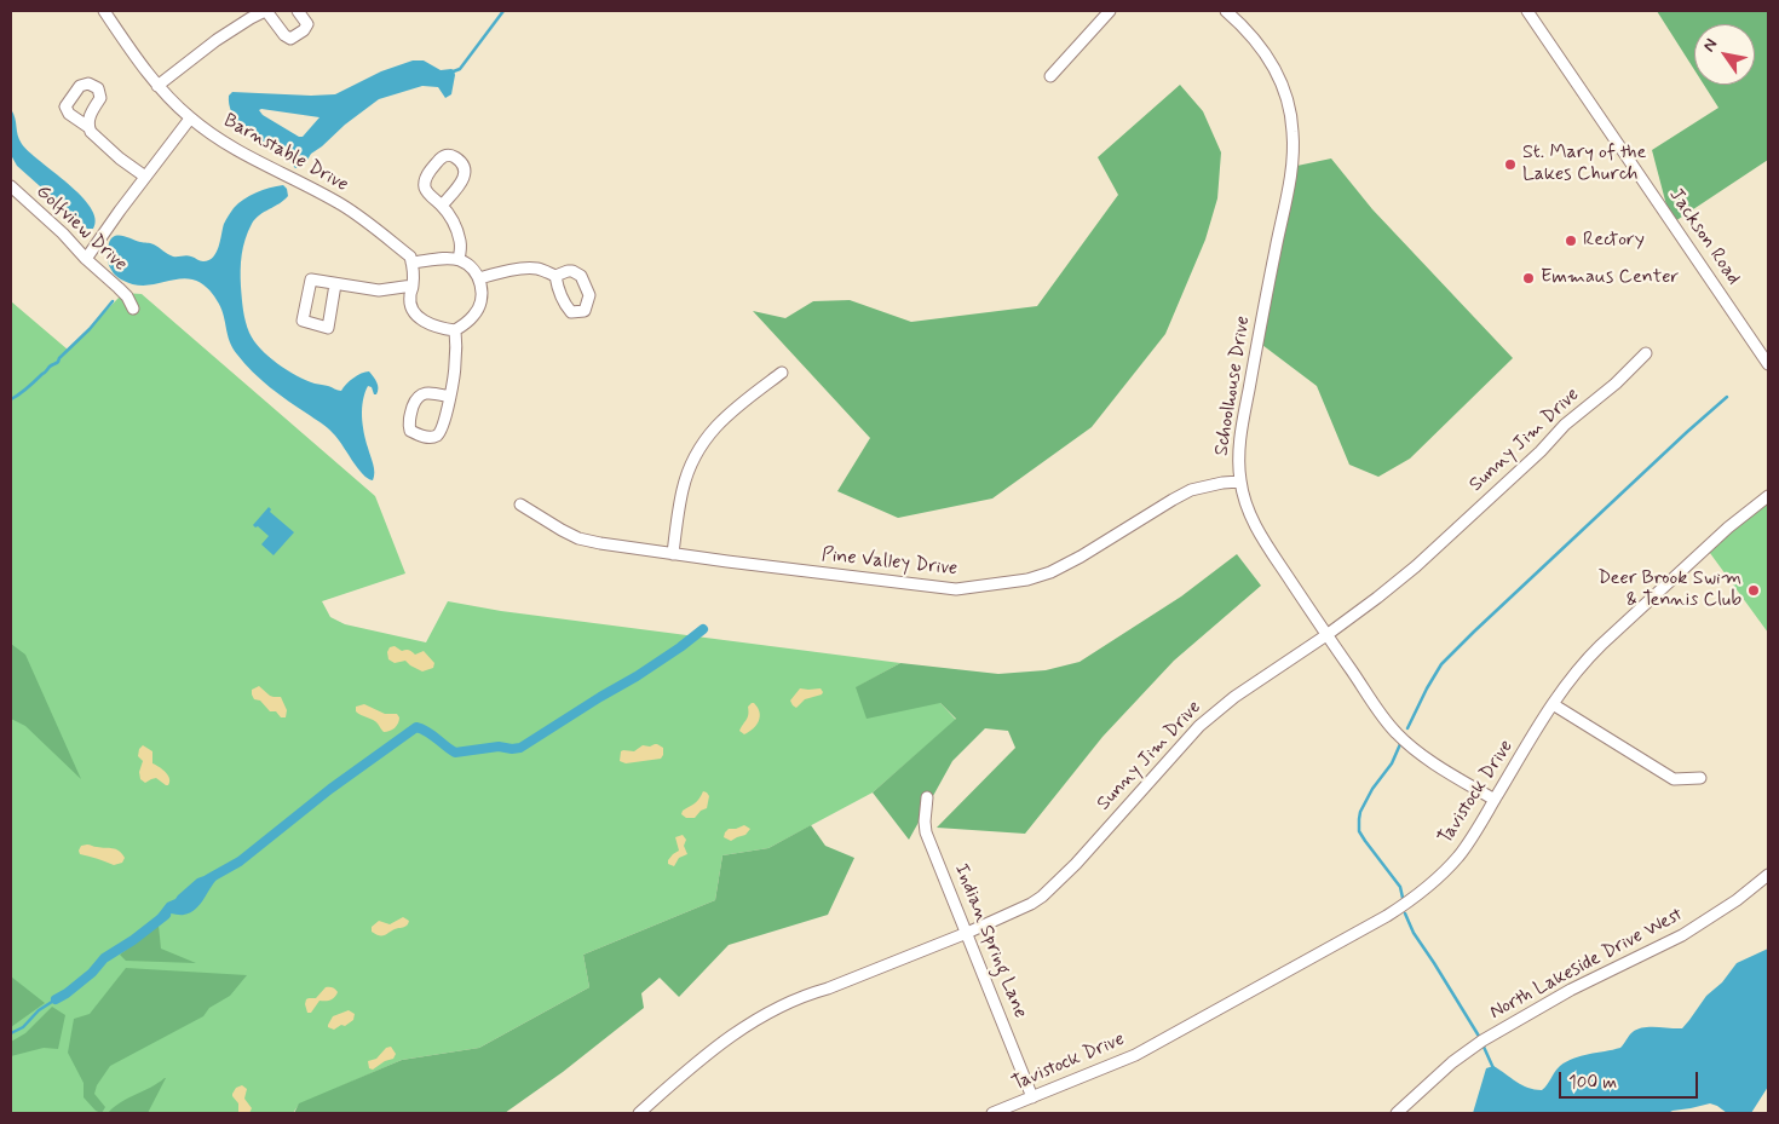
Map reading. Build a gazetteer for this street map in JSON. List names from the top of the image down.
{
  "streets": {
    "street": [
      "Barnstable Drive",
      "Golfview Drive",
      "Jackson Road",
      "Schoolhouse Drive",
      "Sunny Jim Drive",
      "Pine Valley Drive",
      "Tavistock Drive",
      "Indian Spring Lane",
      "North Lakeside Drive West"
    ]
  },
  "crossings": [
    ["Schoolhouse Drive", "Sunny Jim Drive"],
    ["Schoolhouse Drive", "Pine Valley Drive"],
    ["Schoolhouse Drive", "Tavistock Drive"],
    ["Sunny Jim Drive", "Indian Spring Lane"],
    ["Tavistock Drive", "Indian Spring Lane"]
  ],
  "places": [
    "St. Mary of the Lakes Church",
    "Rectory",
    "Emmaus Center",
    "Deer Brook Swim & Tennis Club"
  ],
  "scale_bar": "100 m",
  "north": "top left"
}
